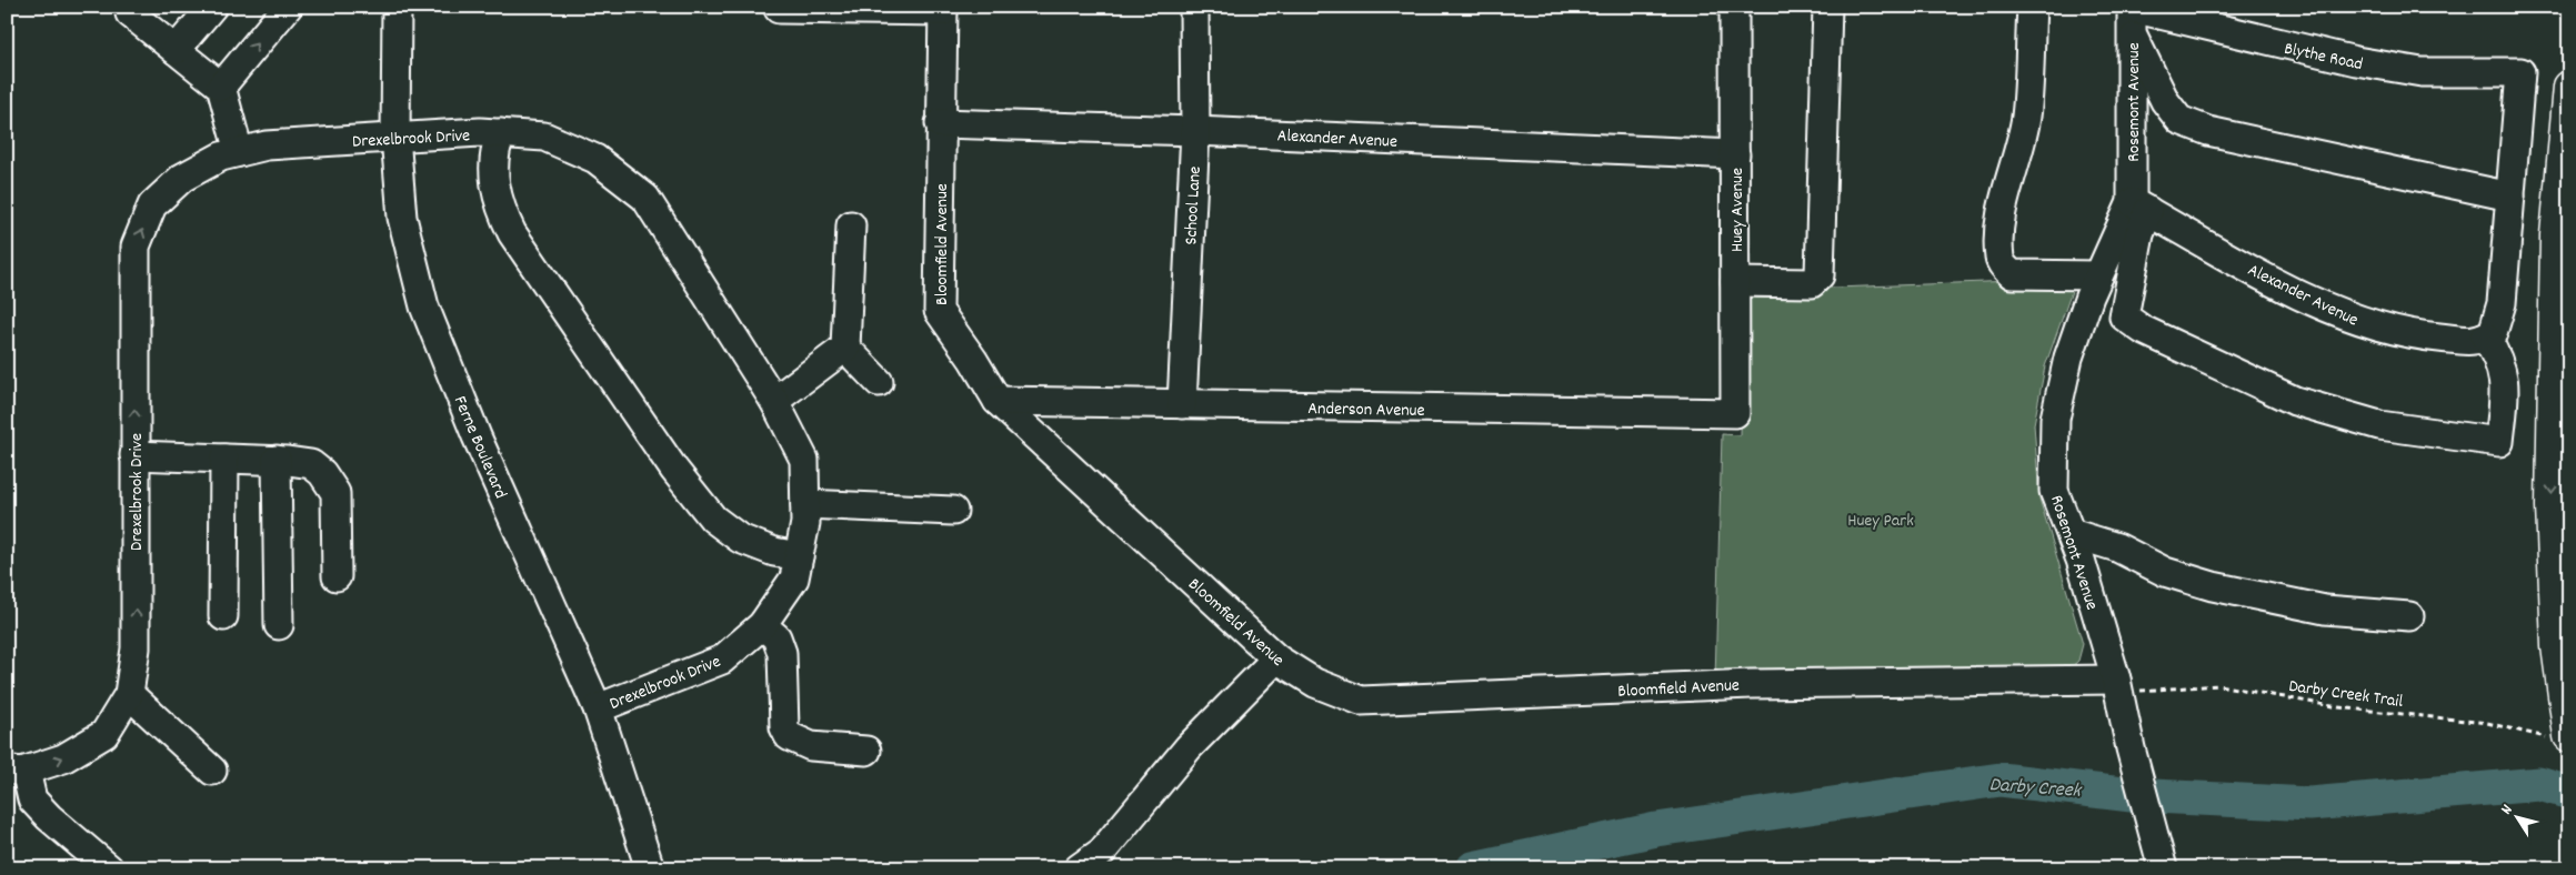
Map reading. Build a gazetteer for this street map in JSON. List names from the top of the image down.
{
  "streets": {
    "street": [
      "Blythe Road",
      "Rosemont Avenue",
      "Drexelbrook Drive",
      "Alexander Avenue",
      "School Lane",
      "Huey Avenue",
      "Bloomfield Avenue",
      "Anderson Avenue",
      "Ferne Boulevard"
    ],
    "path": ["Darby Creek Trail"]
  },
  "crossings": [
    ["Blythe Road", "Rosemont Avenue"],
    ["Rosemont Avenue", "Alexander Avenue"],
    ["Rosemont Avenue", "Bloomfield Avenue"],
    ["Rosemont Avenue", "Darby Creek Trail"],
    ["Drexelbrook Drive", "Ferne Boulevard"],
    ["Alexander Avenue", "School Lane"],
    ["Alexander Avenue", "Huey Avenue"],
    ["Alexander Avenue", "Bloomfield Avenue"],
    ["School Lane", "Anderson Avenue"],
    ["Huey Avenue", "Anderson Avenue"],
    ["Bloomfield Avenue", "Anderson Avenue"],
    ["Bloomfield Avenue", "Darby Creek Trail"]
  ],
  "water": ["Darby Creek"],
  "parks": ["Huey Park"],
  "north": "top left"
}
